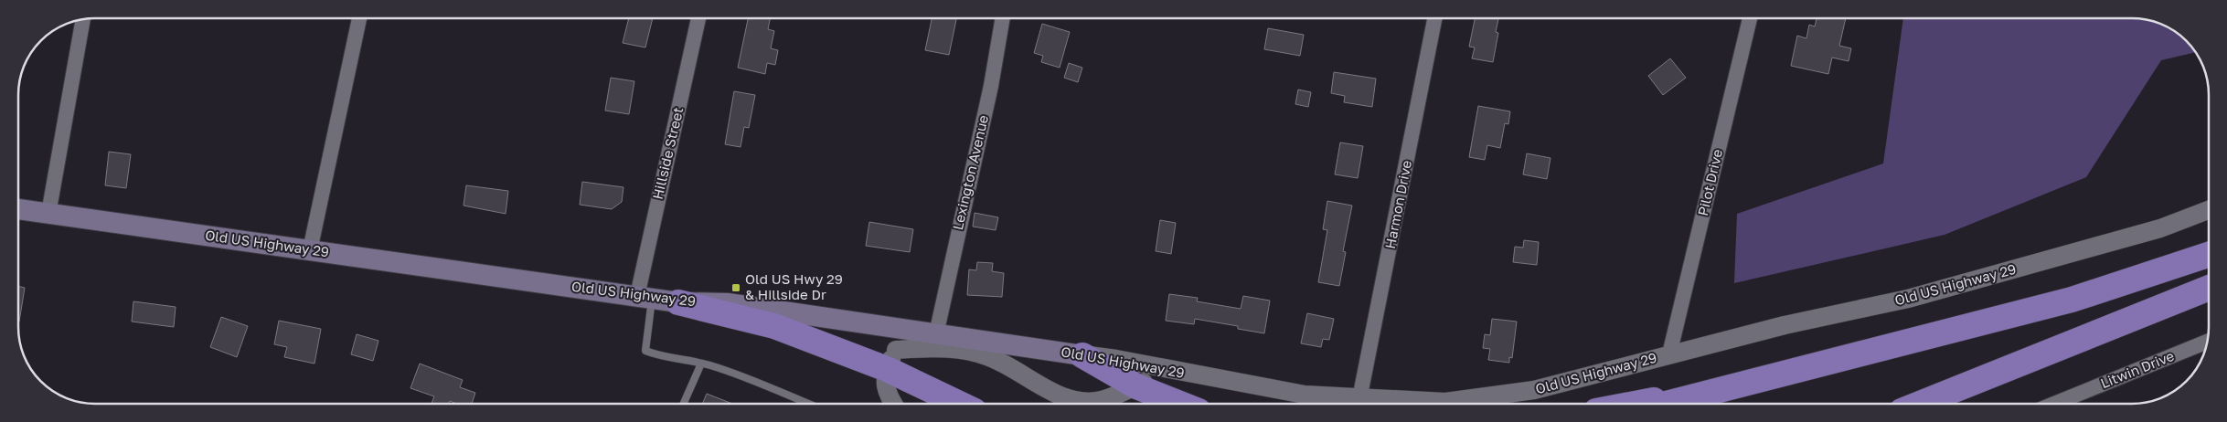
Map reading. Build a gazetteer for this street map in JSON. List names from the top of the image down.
{
  "streets": {
    "main road": ["Old US Highway 29"],
    "street": [
      "Hillside Street",
      "Lexington Avenue",
      "Pilot Drive",
      "Harmon Drive",
      "Litwin Drive"
    ]
  },
  "crossings": [
    ["Hillside Street", "Old US Highway 29"],
    ["Lexington Avenue", "Old US Highway 29"],
    ["Pilot Drive", "Old US Highway 29"],
    ["Harmon Drive", "Old US Highway 29"]
  ],
  "places": {
    "transit": ["Old US Hwy 29 & Hillside Dr"]
  }
}
